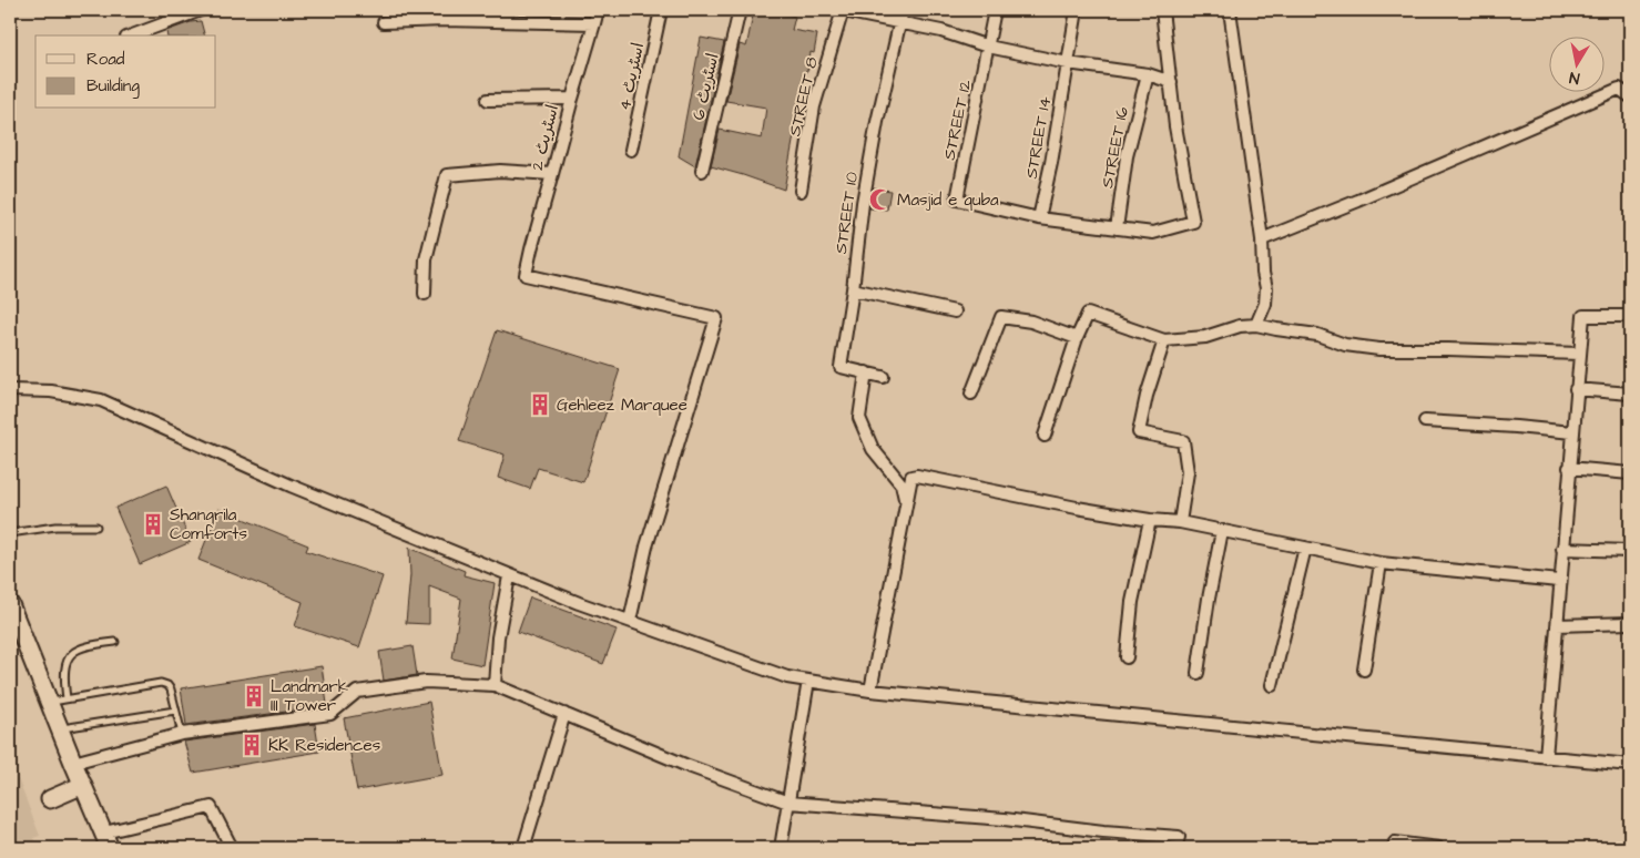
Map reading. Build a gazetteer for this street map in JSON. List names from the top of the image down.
{
  "streets": {
    "street": [
      "اسٹریٹ 4",
      "اسٹریٹ 6",
      "STREET 8",
      "STREET 12",
      "اسٹریٹ 2",
      "STREET 14",
      "STREET 16",
      "STREET 10"
    ]
  },
  "crossings": [
    ["STREET 12", "STREET 14"]
  ],
  "places": {
    "mosque": ["Masjid e quba"],
    "building": [
      "Gehleez Marquee",
      "Shangrila Comforts",
      "Landmark III Tower",
      "KK Residences"
    ]
  },
  "legend": ["Road", "Building"],
  "north": "bottom"
}
